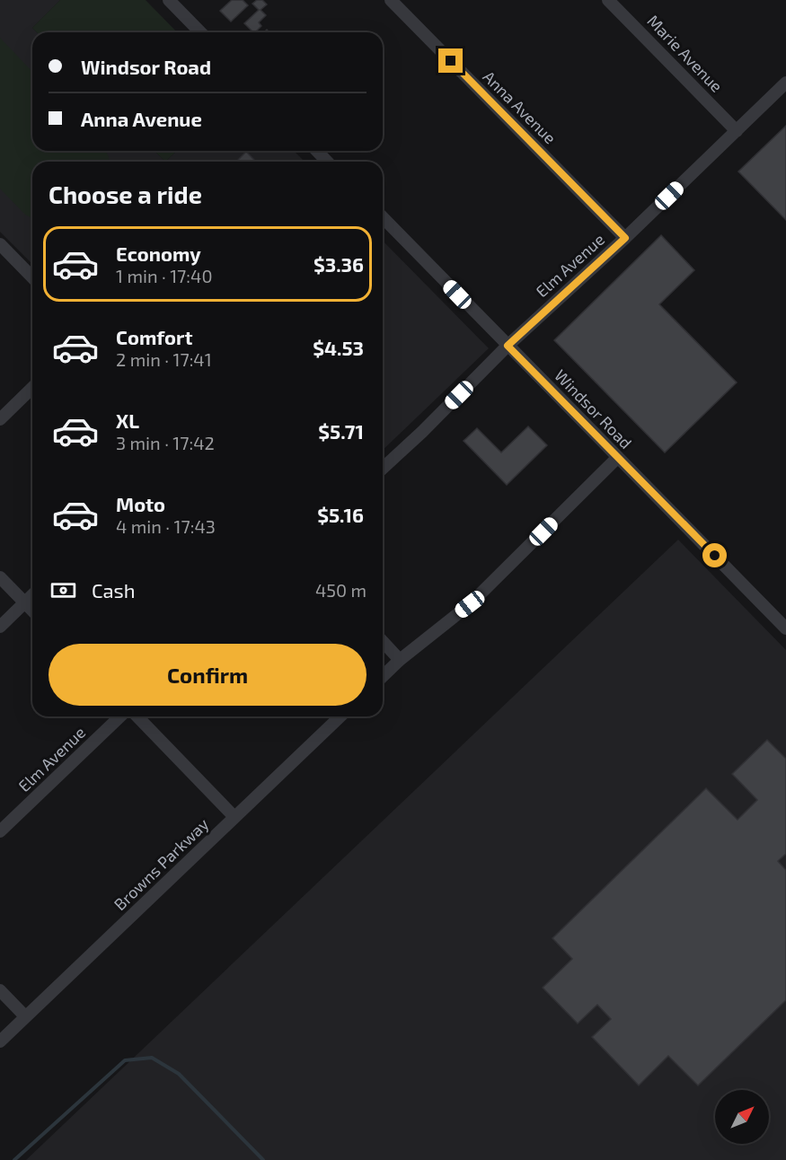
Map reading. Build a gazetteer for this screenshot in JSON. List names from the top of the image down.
{
  "streets": {
    "street": [
      "Marie Avenue",
      "Anna Avenue",
      "Elm Avenue",
      "Windsor Road",
      "Browns Parkway"
    ]
  },
  "crossings": [
    ["Marie Avenue", "Elm Avenue"],
    ["Anna Avenue", "Elm Avenue"],
    ["Elm Avenue", "Windsor Road"]
  ],
  "north": "top right",
  "page": {
    "banner": ["Windsor Road", "Anna Avenue"],
    "heading": "Choose a ride",
    "list": [
      {
        "name": "Economy",
        "note": "1 min · 17:40",
        "value": "$3.36"
      },
      {
        "name": "Comfort",
        "note": "2 min · 17:41",
        "value": "$4.53"
      },
      {
        "name": "XL",
        "note": "3 min · 17:42",
        "value": "$5.71"
      },
      {
        "name": "Moto",
        "note": "4 min · 17:43",
        "value": "$5.16"
      }
    ],
    "pay": ["Cash", "450 m"],
    "buttons": "Confirm"
  }
}
